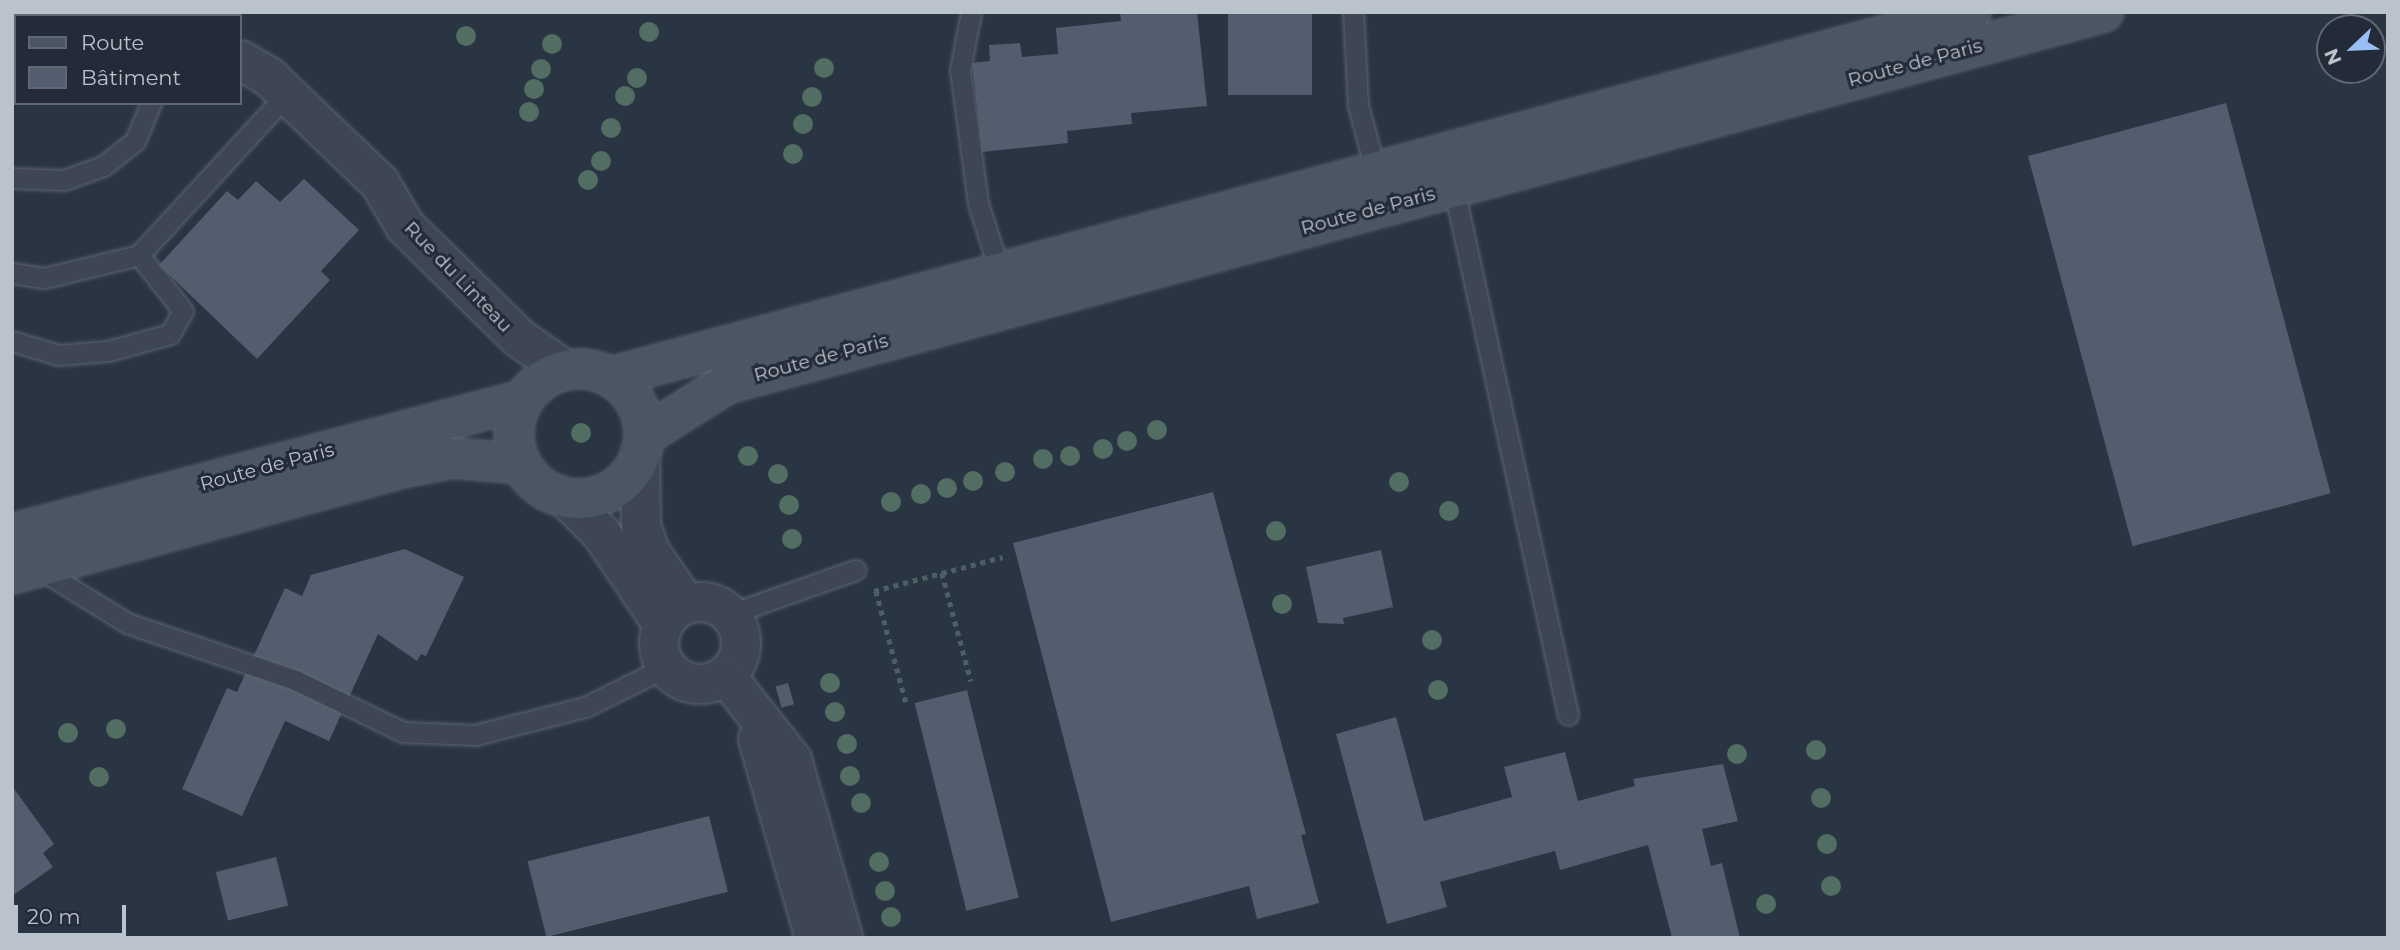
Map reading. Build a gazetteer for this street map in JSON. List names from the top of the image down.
{
  "streets": {
    "main road": ["Route de Paris"],
    "street": ["Rue du Linteau"]
  },
  "crossings": [
    ["Route de Paris", "Rue du Linteau"]
  ],
  "legend": ["Route", "Bâtiment"],
  "scale_bar": "20 m",
  "north": "bottom left"
}
